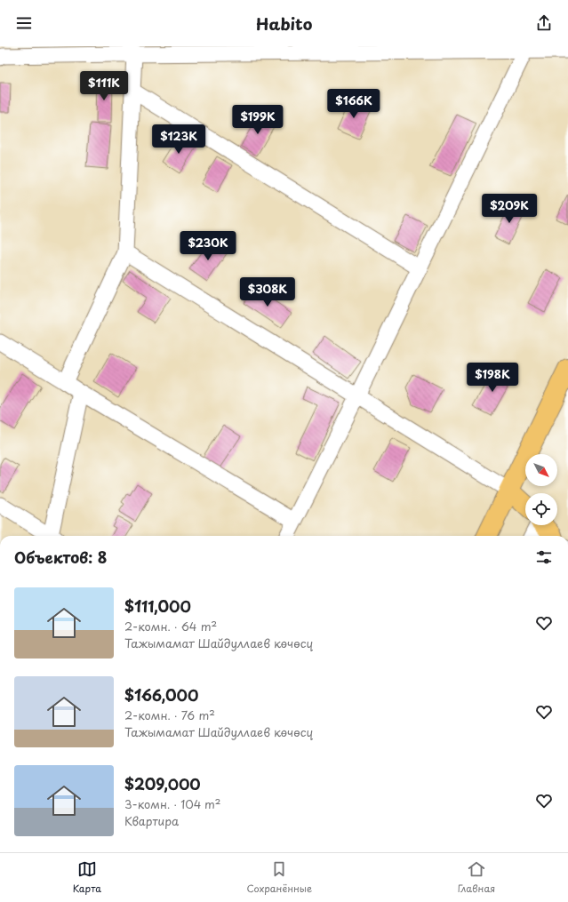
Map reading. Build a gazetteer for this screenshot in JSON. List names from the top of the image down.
{
  "north": "bottom right",
  "page": {
    "header": "Habito",
    "price": [
      "$111K",
      "$166K",
      "$199K",
      "$123K",
      "$209K",
      "$230K",
      "$308K",
      "$198K"
    ],
    "heading": "Объектов: 8",
    "list": [
      {
        "name": "$111,000",
        "note": "2-комн. · 64 m² · Тажымамат Шайдуллаев көчөсү"
      },
      {
        "name": "$166,000",
        "note": "2-комн. · 76 m² · Тажымамат Шайдуллаев көчөсү"
      },
      {
        "name": "$209,000",
        "note": "3-комн. · 104 m² · Квартира"
      }
    ],
    "tabs": ["Карта", "Сохранённые", "Главная"]
  }
}
